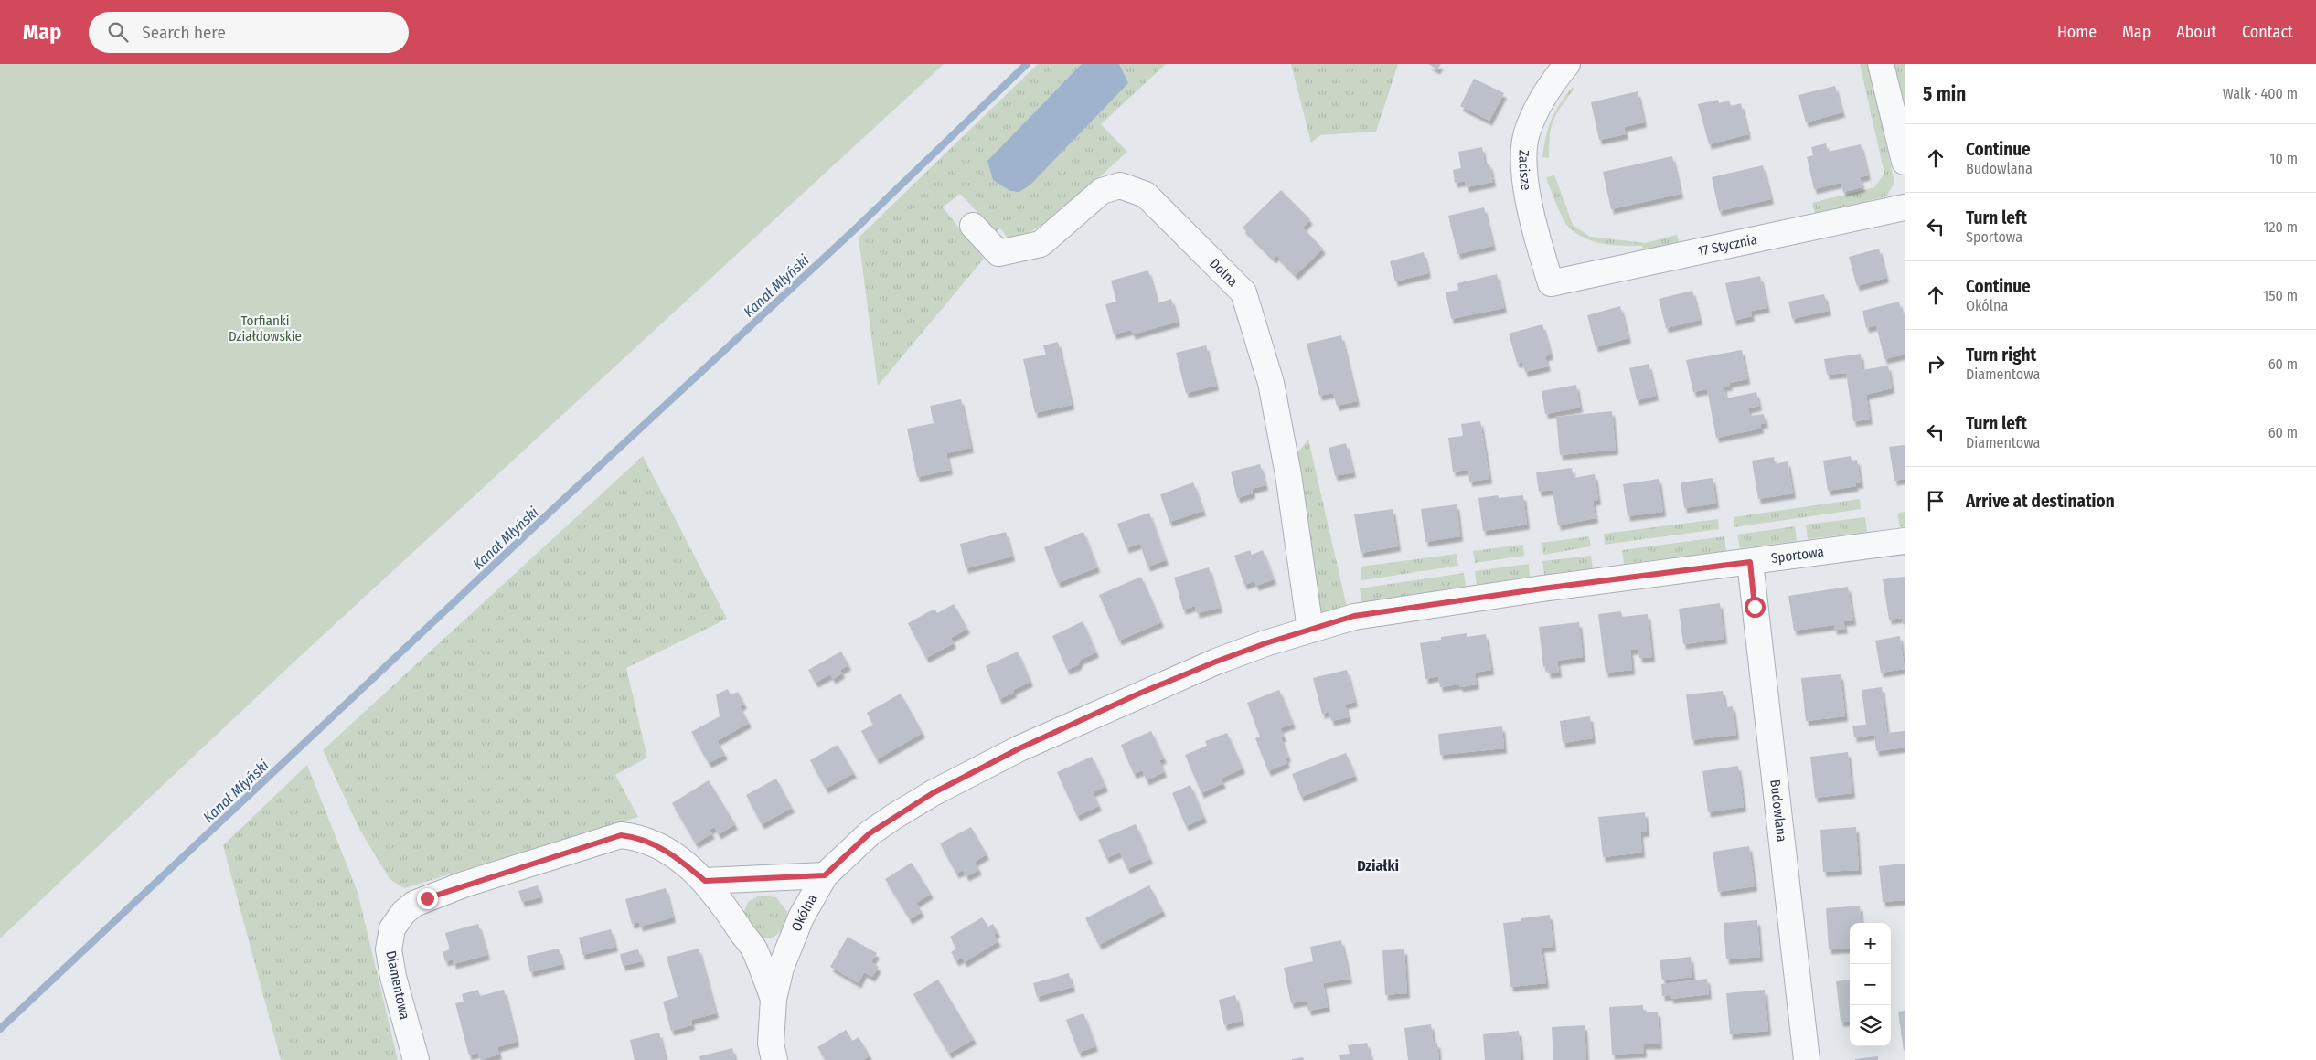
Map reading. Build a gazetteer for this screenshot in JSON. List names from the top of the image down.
{
  "streets": {
    "street": [
      "Zacisze",
      "17 Stycznia",
      "Dolna",
      "Sportowa",
      "Budowlana",
      "Okólna",
      "Diamentowa"
    ]
  },
  "crossings": [
    ["Zacisze", "17 Stycznia"],
    ["Dolna", "Sportowa"],
    ["Dolna", "Okólna"],
    ["Sportowa", "Budowlana"],
    ["Sportowa", "Okólna"],
    ["Okólna", "Diamentowa"]
  ],
  "districts": ["Działki"],
  "water": ["Kanał Młyński"],
  "parks": ["Torfianki Działdowskie"],
  "page": {
    "header": "Map",
    "search": "Search here",
    "nav": [
      "Home",
      "Map",
      "About",
      "Contact"
    ],
    "heading": ["5 min", "Walk · 400 m"],
    "list": [
      ["Continue", "Budowlana", "10 m"],
      ["Turn left", "Sportowa", "120 m"],
      ["Continue", "Okólna", "150 m"],
      ["Turn right", "Diamentowa", "60 m"],
      ["Turn left", "Diamentowa", "60 m"],
      "Arrive at destination"
    ],
    "map_buttons": ["+", "−"]
  }
}
